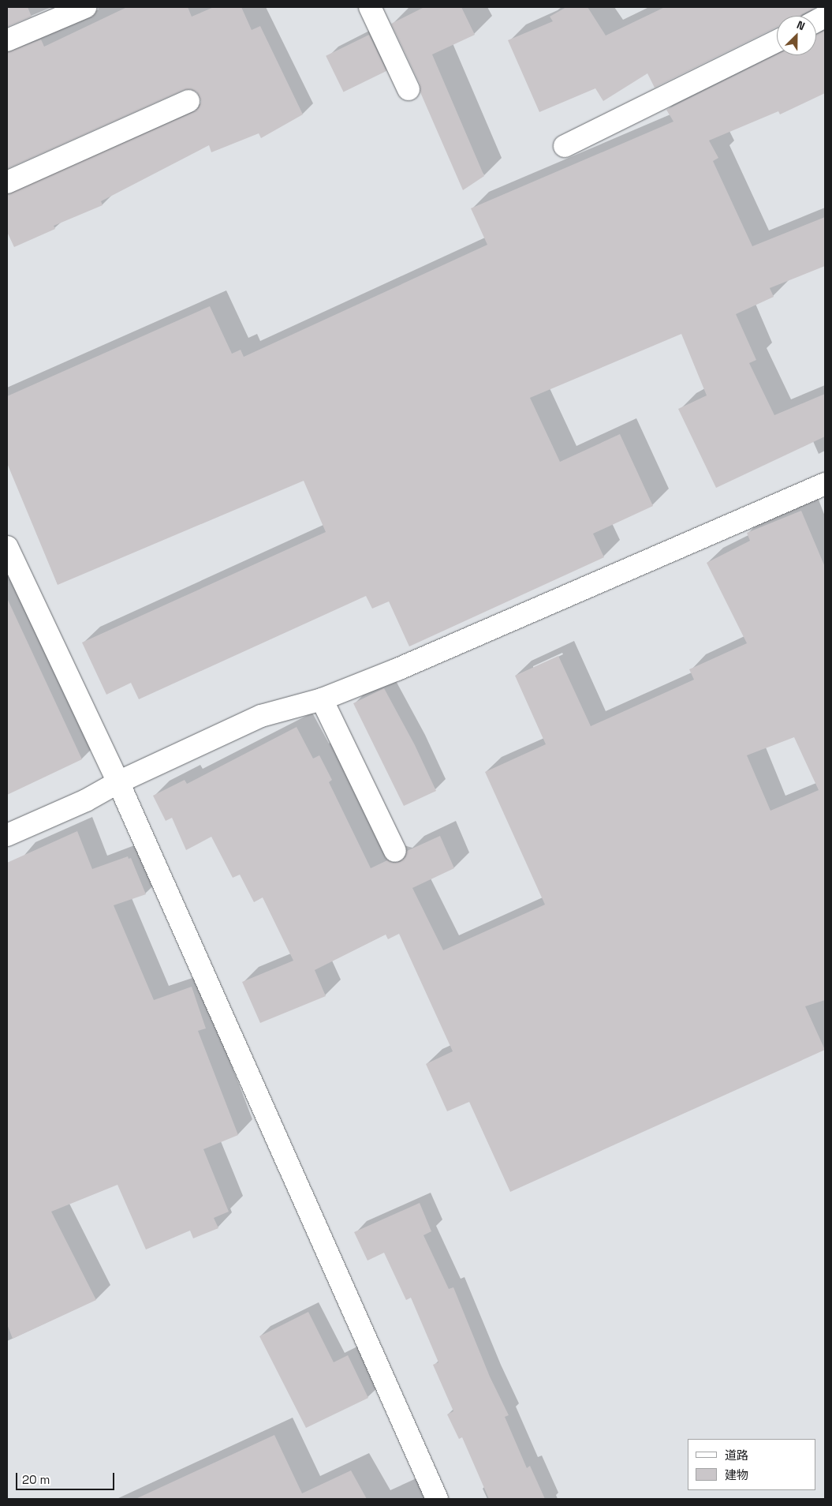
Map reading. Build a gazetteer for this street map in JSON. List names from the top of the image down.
{
  "legend": ["道路", "建物"],
  "scale_bar": "20 m",
  "north": "top right"
}
